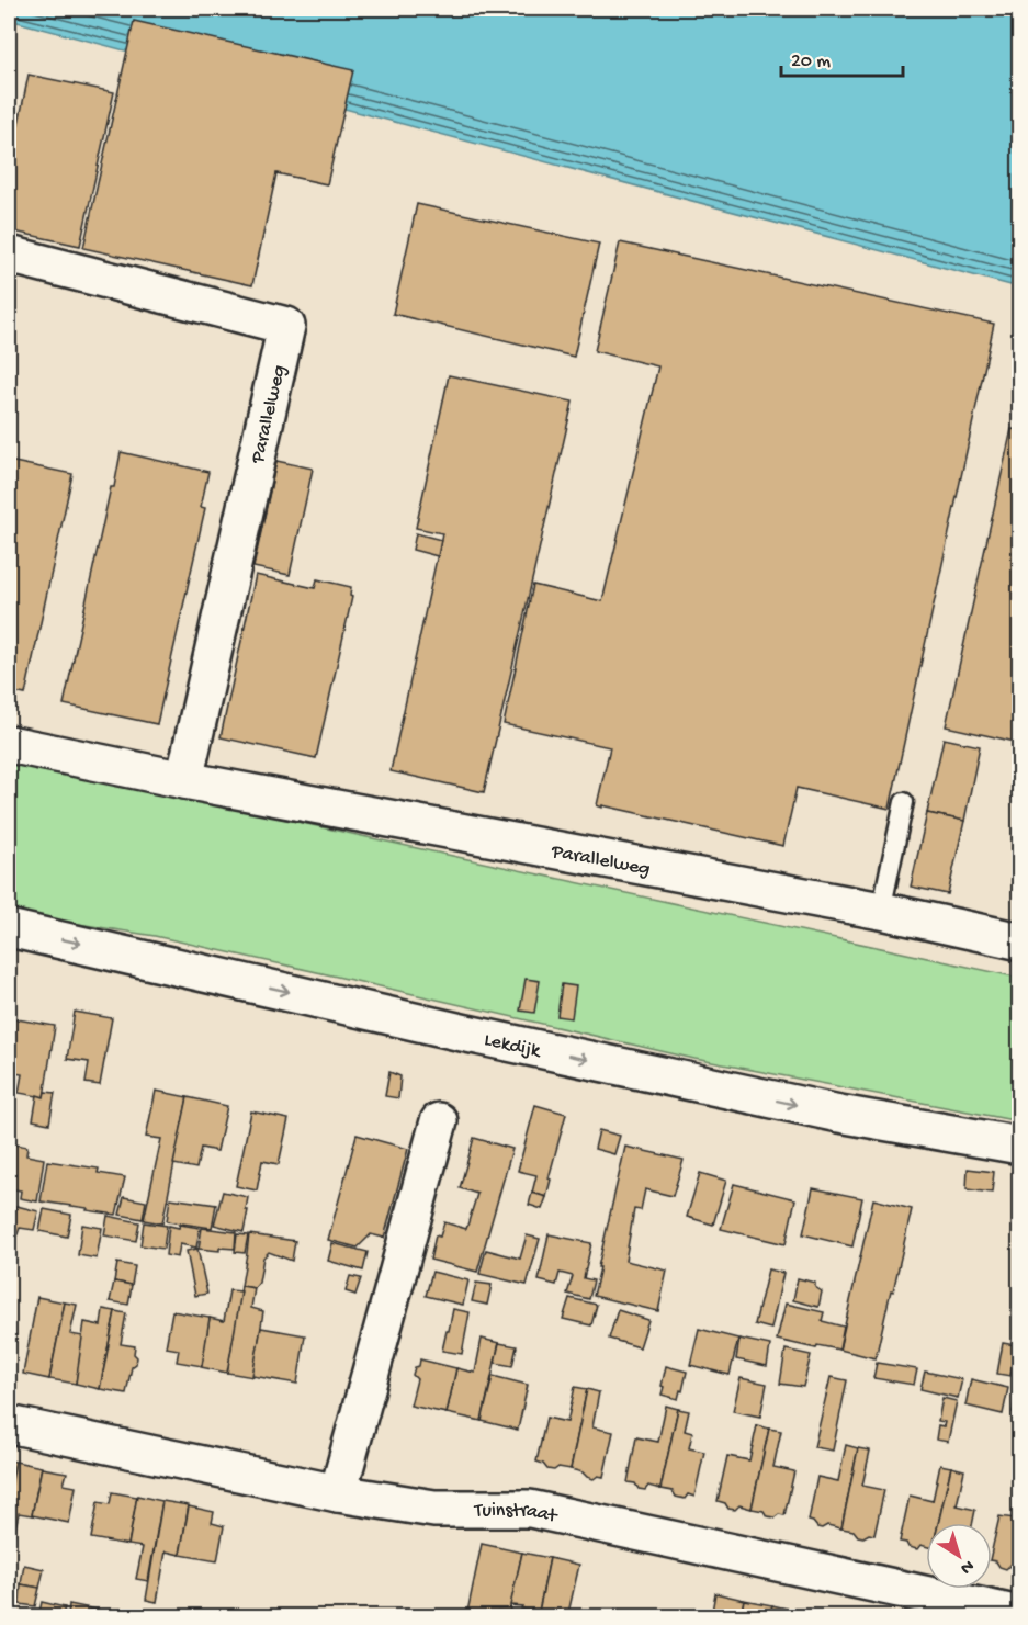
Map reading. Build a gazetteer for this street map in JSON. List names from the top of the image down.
{
  "streets": {
    "street": ["Parallelweg", "Lekdijk", "Tuinstraat"]
  },
  "one_way": ["Lekdijk"],
  "scale_bar": "20 m",
  "north": "bottom right"
}
